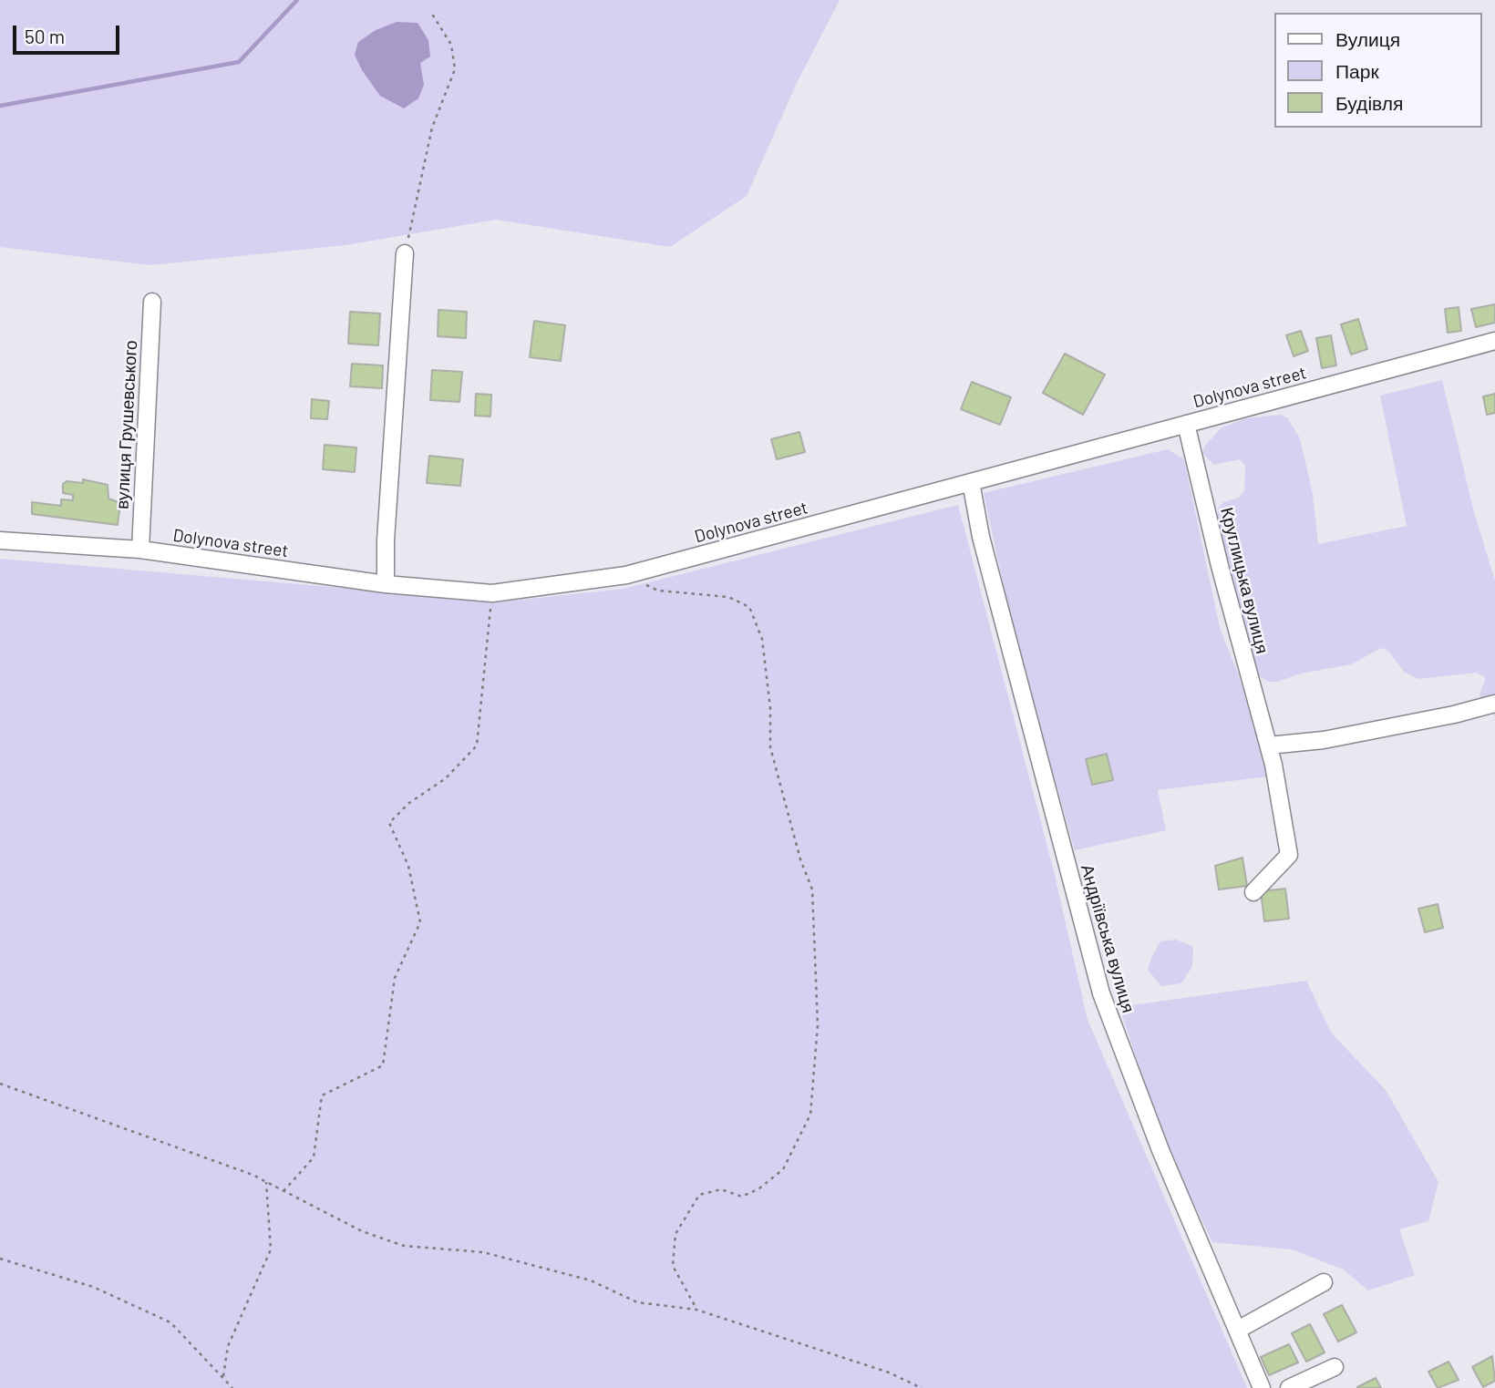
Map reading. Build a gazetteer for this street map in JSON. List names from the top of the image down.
{
  "streets": {
    "street": [
      "Dolynova street",
      "вулиця Грушевського",
      "Круглицька вулиця",
      "Андріївська вулиця"
    ]
  },
  "crossings": [
    ["Dolynova street", "вулиця Грушевського"],
    ["Dolynova street", "Круглицька вулиця"],
    ["Dolynova street", "Андріївська вулиця"]
  ],
  "legend": ["Вулиця", "Парк", "Будівля"],
  "scale_bar": "50 m"
}
